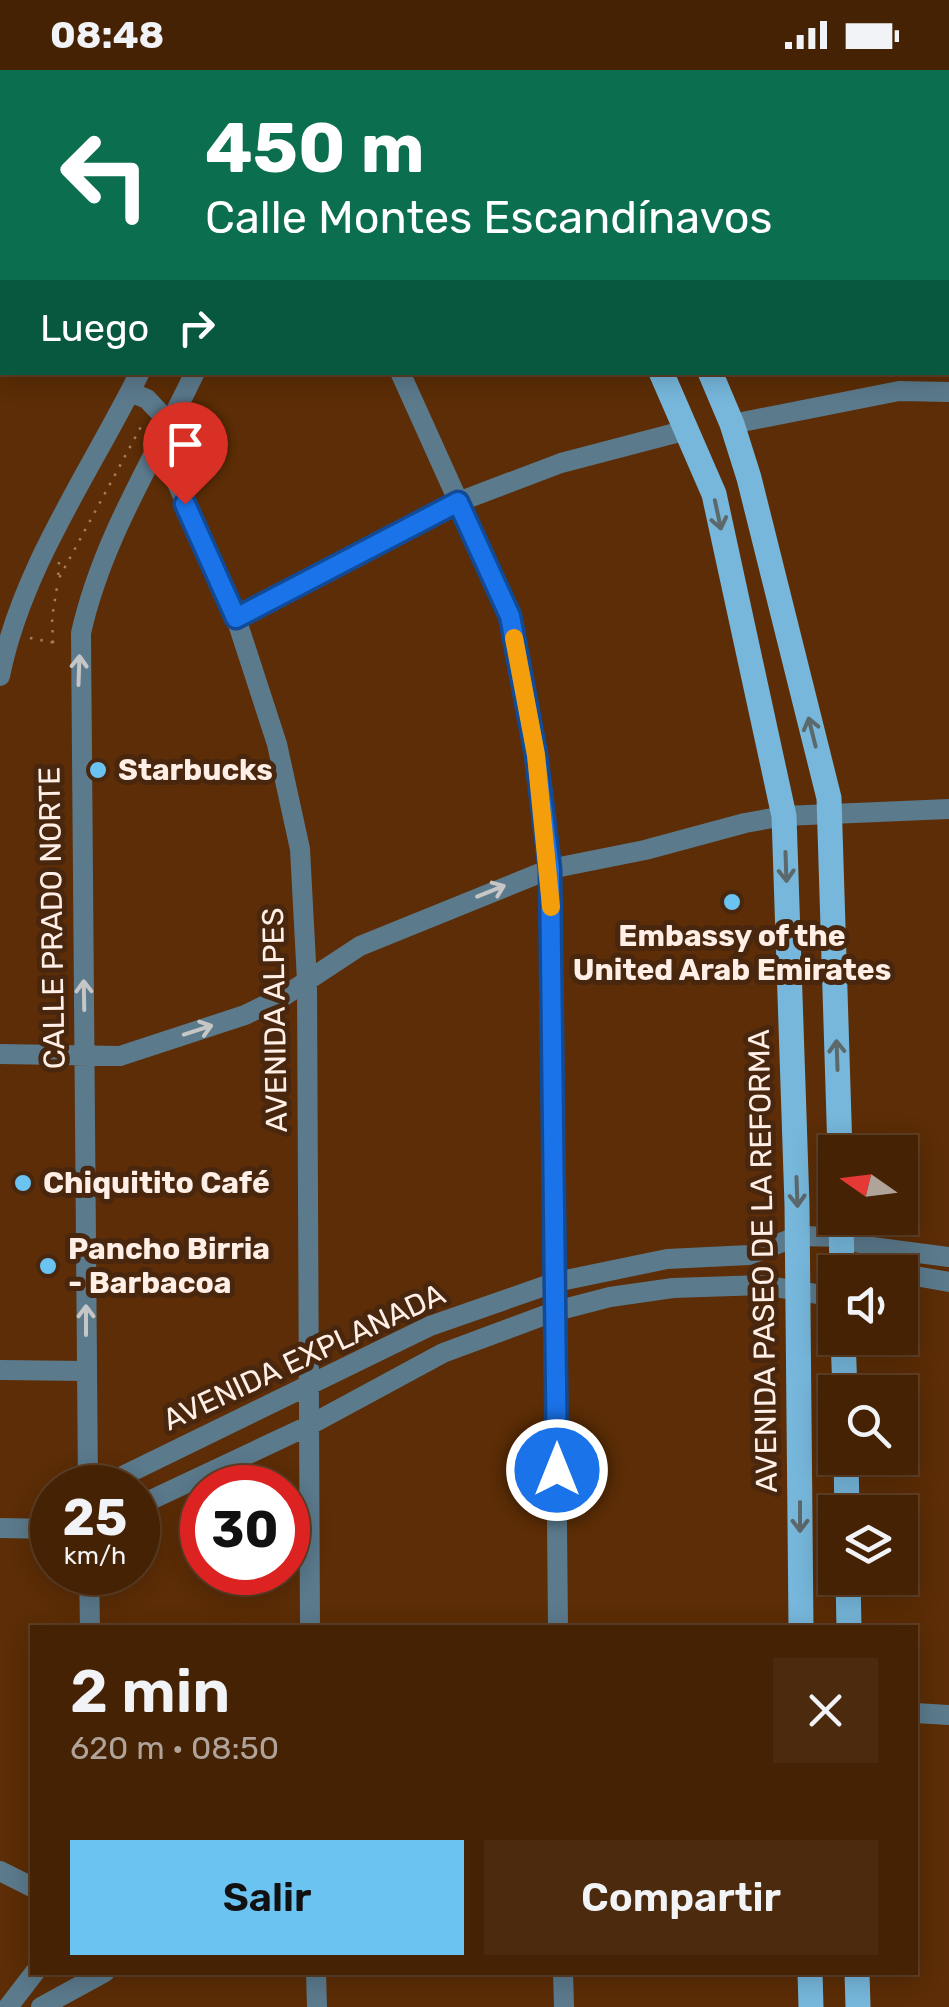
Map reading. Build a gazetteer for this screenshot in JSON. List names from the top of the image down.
{
  "streets": {
    "main road": ["AVENIDA PASEO DE LA REFORMA"],
    "street": ["CALLE PRADO NORTE", "AVENIDA ALPES", "AVENIDA EXPLANADA"]
  },
  "crossings": [
    ["CALLE PRADO NORTE", "AVENIDA ALPES"],
    ["AVENIDA ALPES", "AVENIDA EXPLANADA"],
    ["AVENIDA PASEO DE LA REFORMA", "AVENIDA EXPLANADA"]
  ],
  "one_way": ["CALLE PRADO NORTE"],
  "places": [
    "Starbucks",
    "Embassy of the United Arab Emirates",
    "Chiquitito Café",
    "Pancho Birria - Barbacoa"
  ],
  "north": "left",
  "page": {
    "status": "08:48",
    "turn": ["450 m", "Calle Montes Escandínavos"],
    "then": "Luego",
    "speed": "25 km/h",
    "limit": "30",
    "heading": ["2 min", "620 m · 08:50"],
    "buttons": ["Salir", "Compartir"]
  }
}
